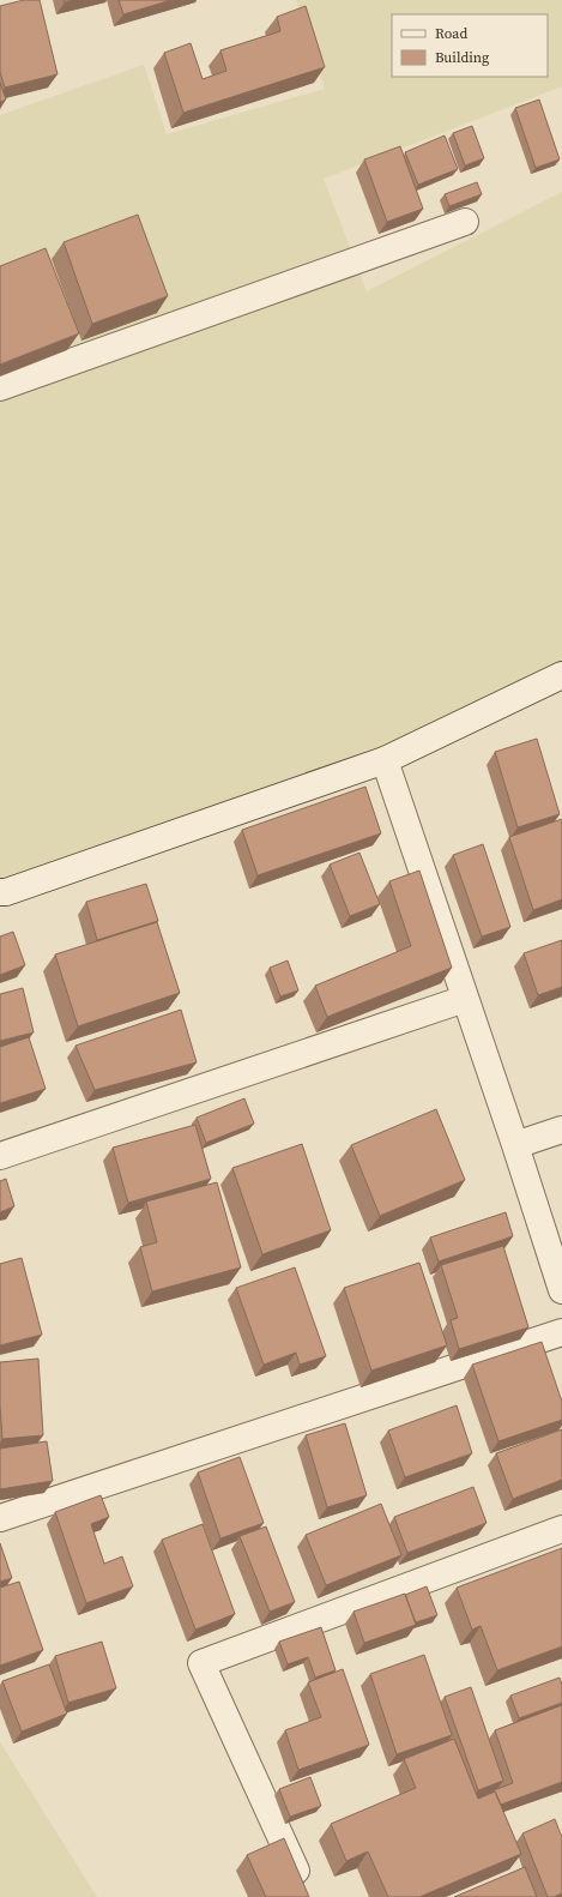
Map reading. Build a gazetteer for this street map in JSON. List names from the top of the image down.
{
  "legend": ["Road", "Building"]
}
